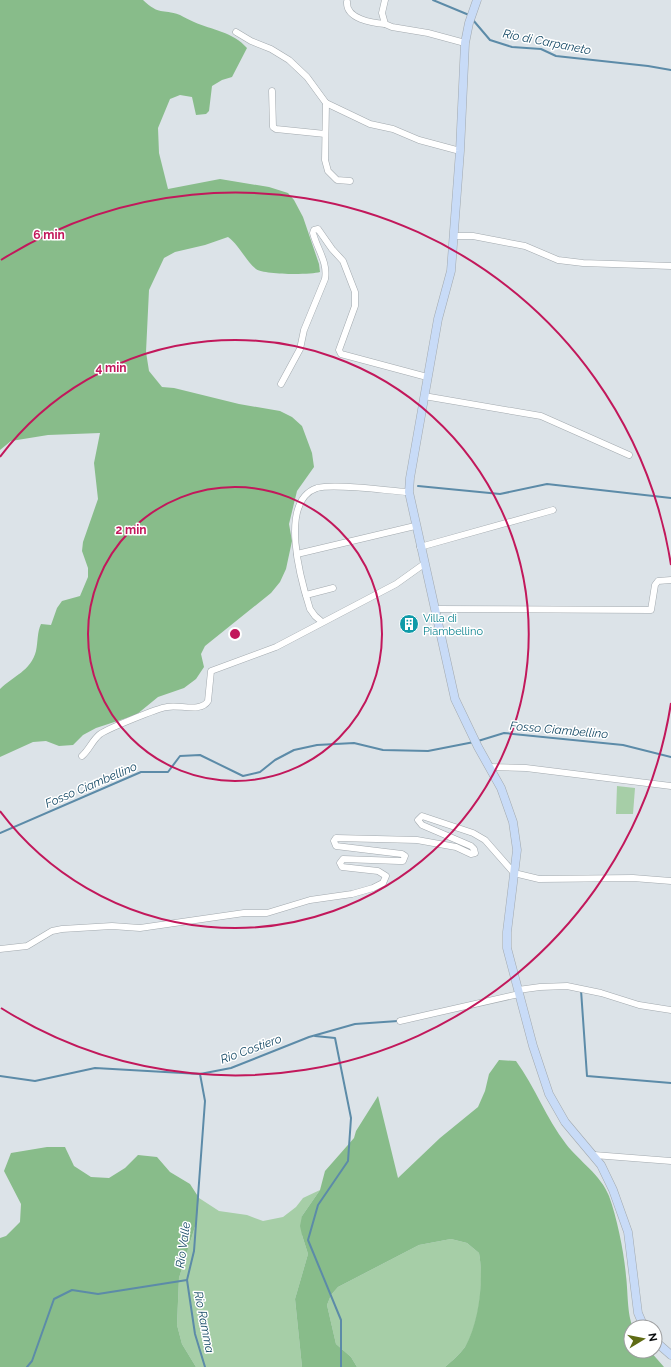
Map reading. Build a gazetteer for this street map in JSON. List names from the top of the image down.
{
  "water": [
    "Rio di Carpaneto",
    "Fosso Ciambellino",
    "Rio Costiero",
    "Rio Valle",
    "Rio Ramma"
  ],
  "places": {
    "building": ["Villa di Piambellino"]
  },
  "north": "right",
  "rings": ["6 min", "4 min", "2 min"]
}
